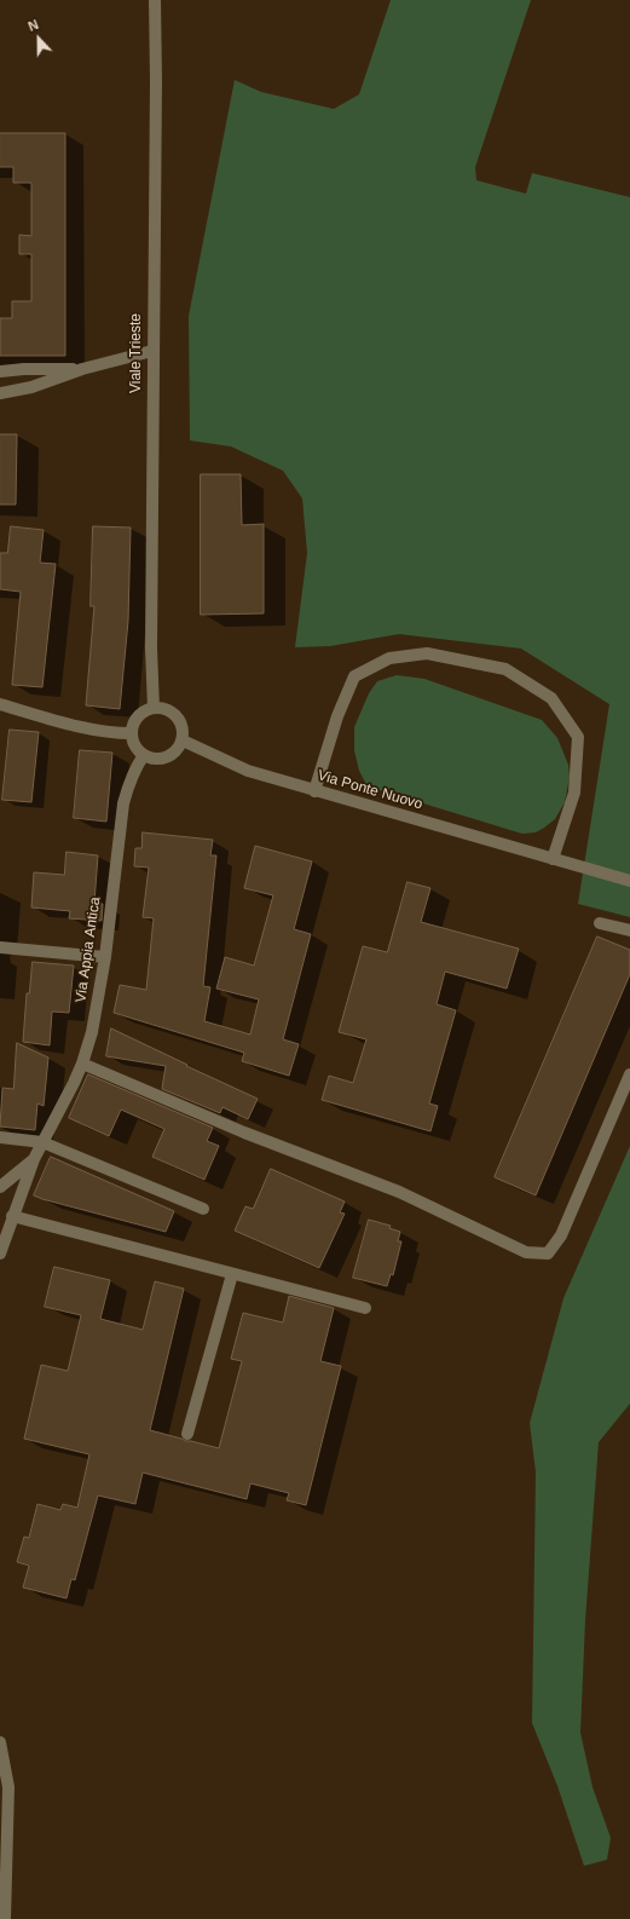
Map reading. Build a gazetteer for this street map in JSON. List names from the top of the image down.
{
  "streets": {
    "street": ["Viale Trieste", "Via Ponte Nuovo", "Via Appia Antica"]
  },
  "crossings": [
    ["Viale Trieste", "Via Ponte Nuovo"],
    ["Viale Trieste", "Via Appia Antica"],
    ["Via Ponte Nuovo", "Via Appia Antica"]
  ],
  "north": "top"
}
